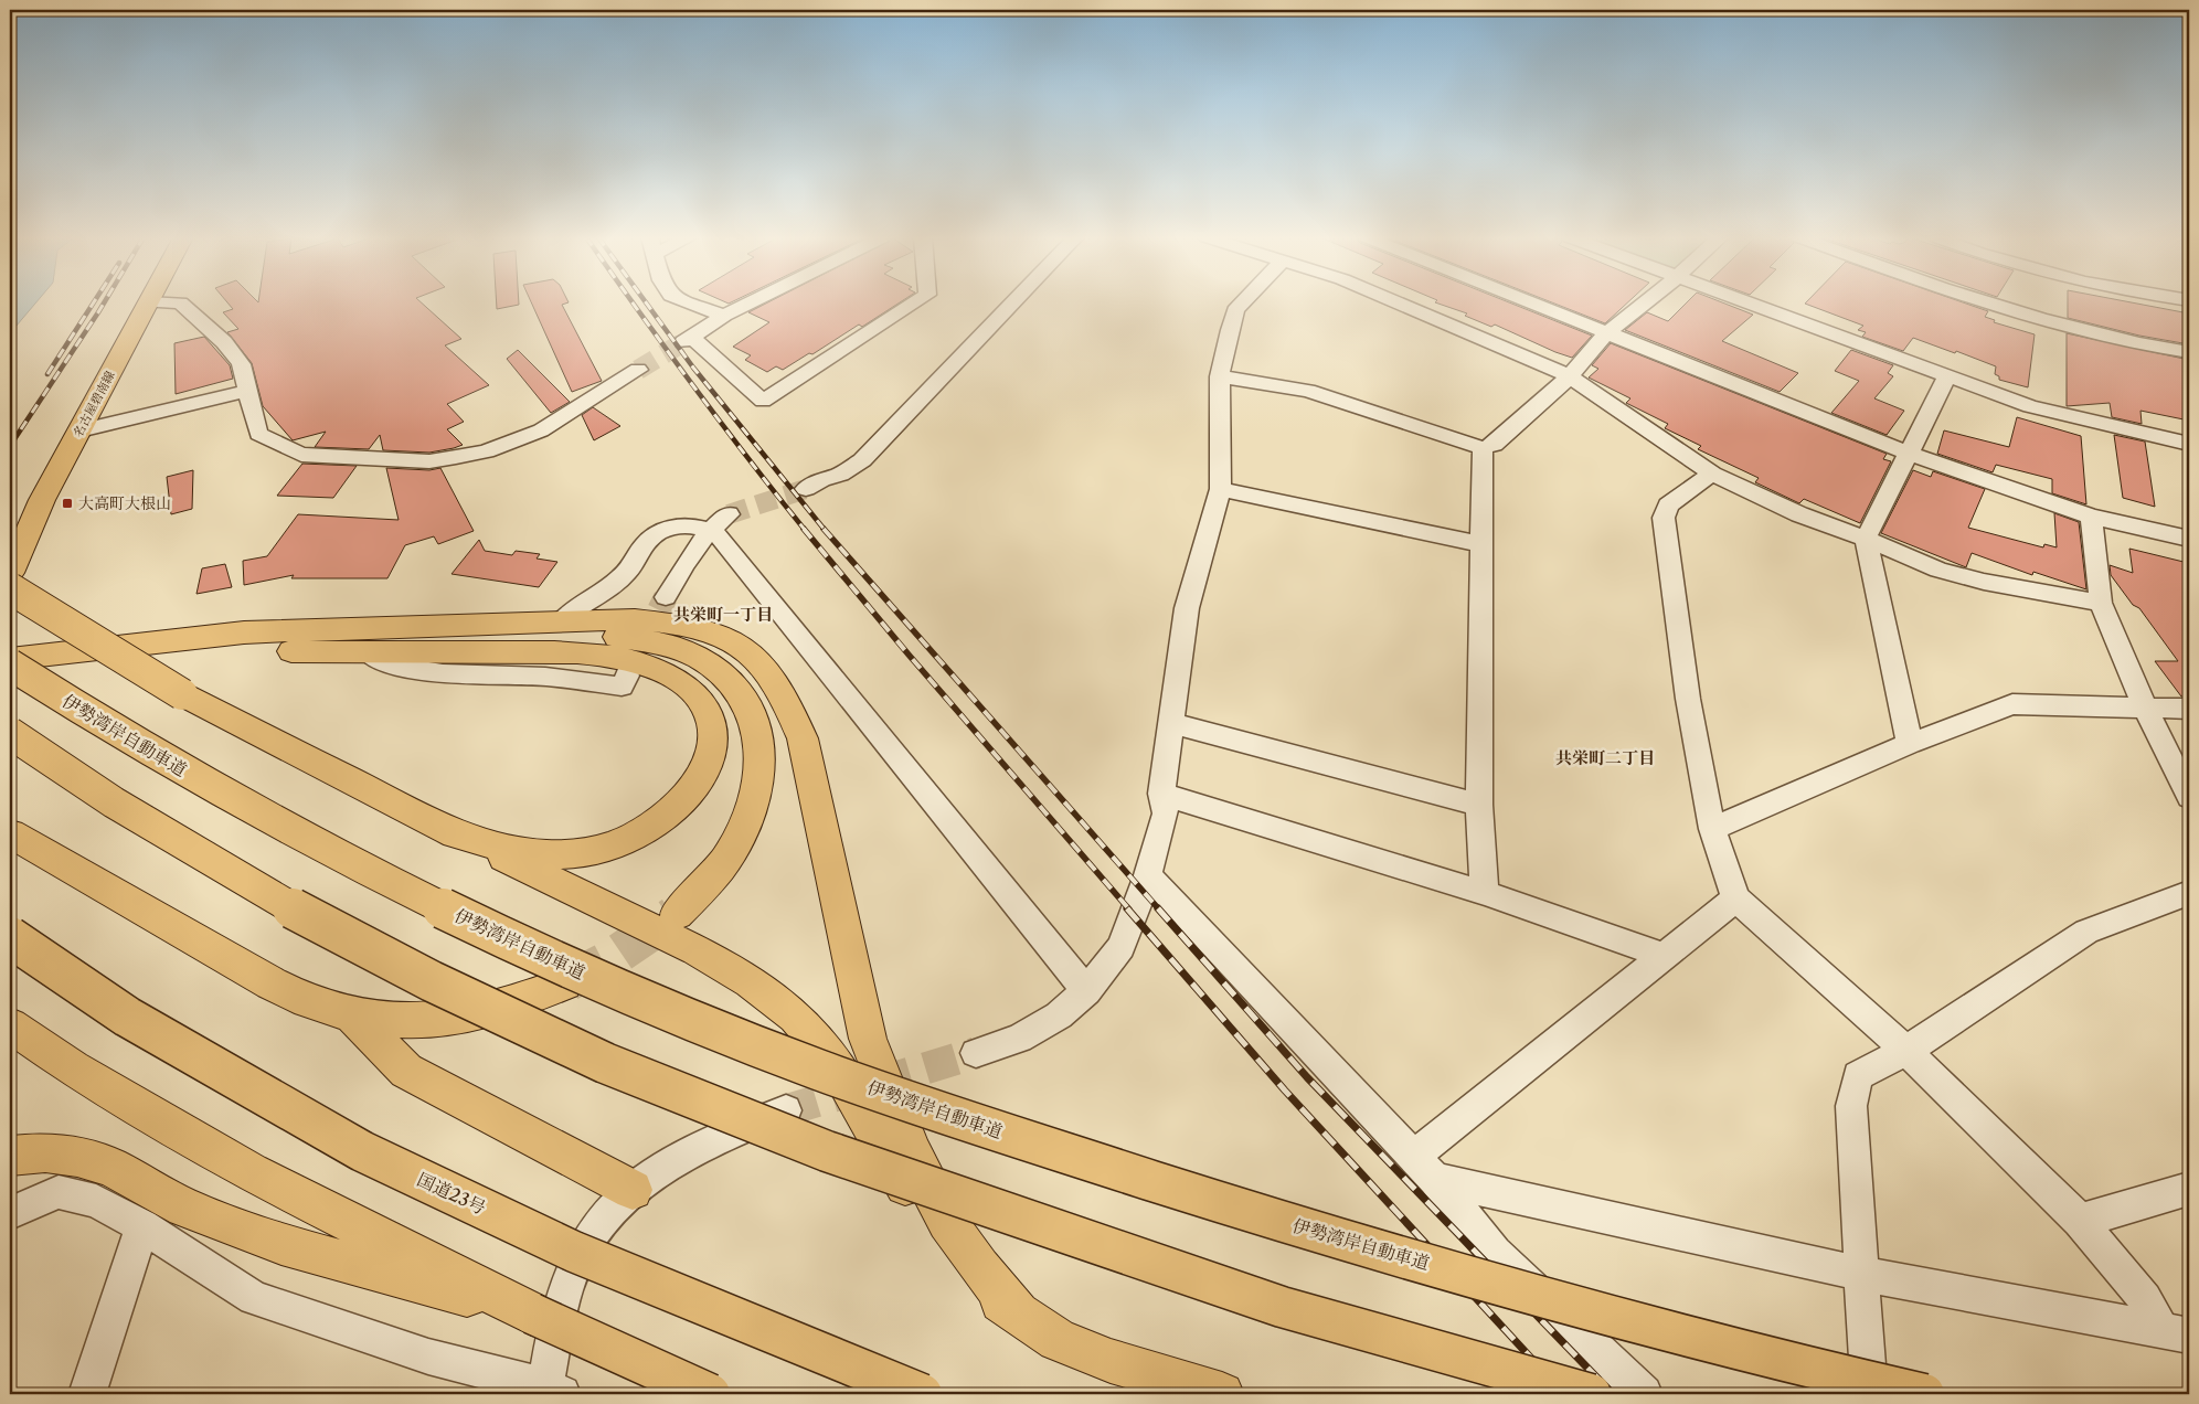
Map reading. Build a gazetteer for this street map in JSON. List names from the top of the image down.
{
  "streets": {
    "main road": ["名古屋碧南線", "伊勢湾岸自動車道", "国道23号"]
  },
  "districts": ["共栄町一丁目", "共栄町二丁目"],
  "places": {
    "transit": ["大高町大根山"]
  }
}
